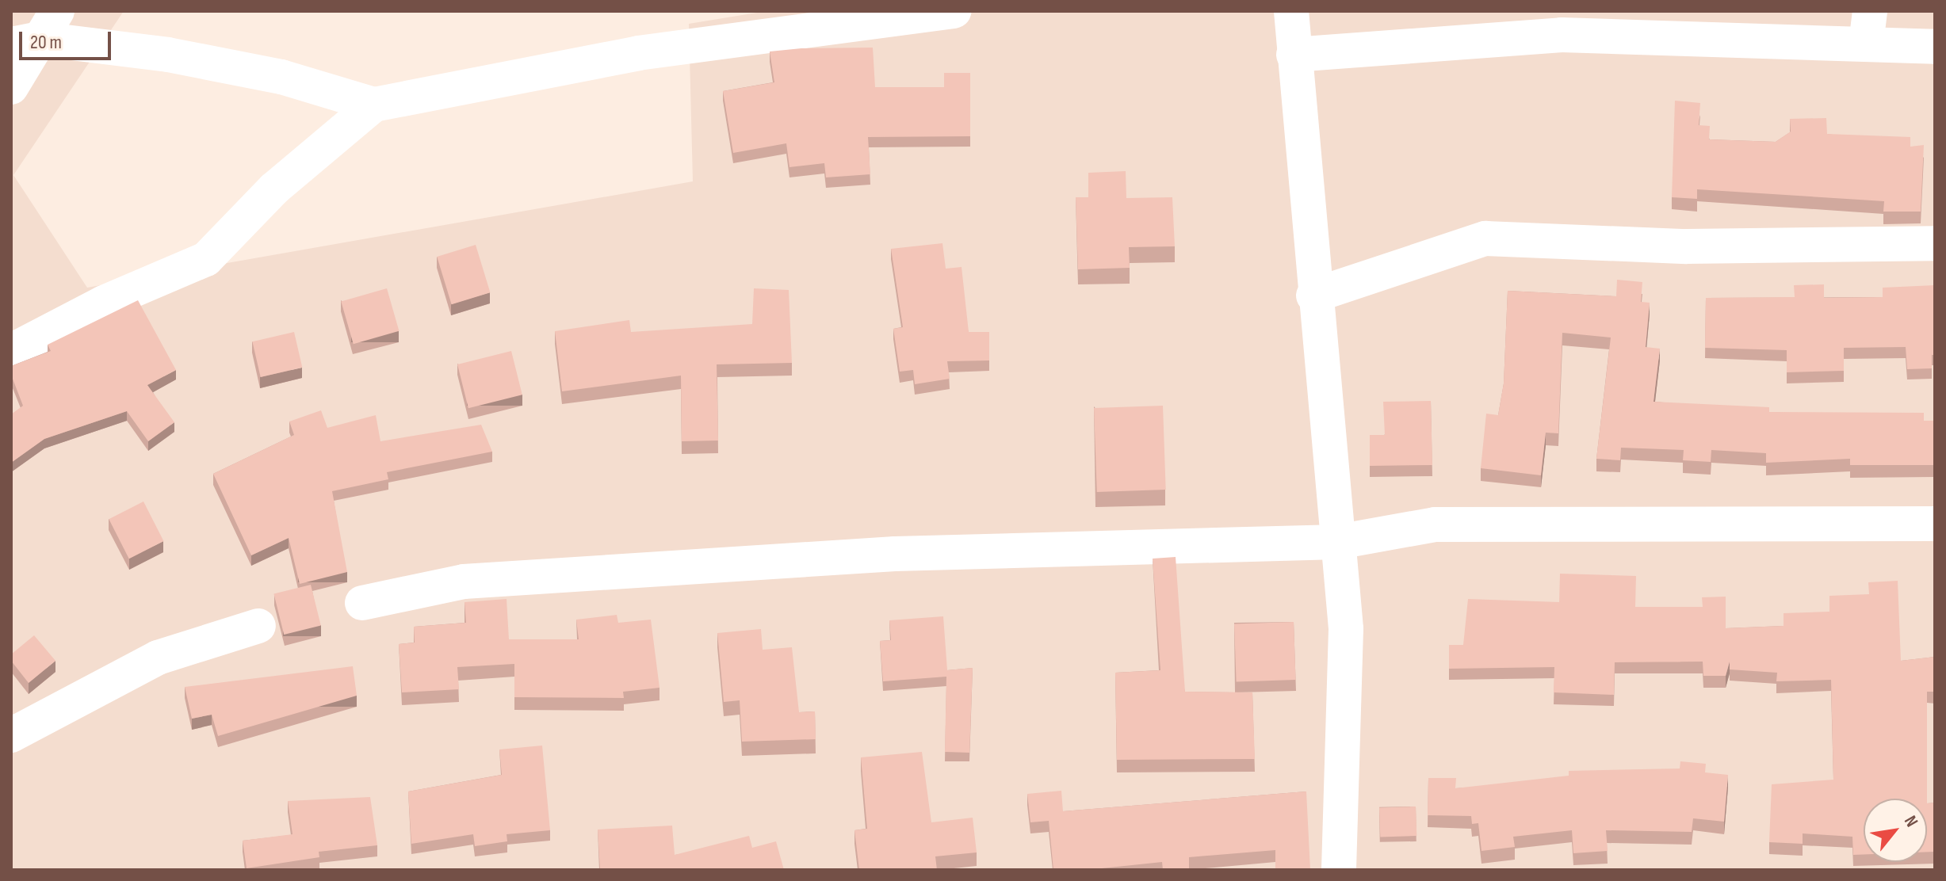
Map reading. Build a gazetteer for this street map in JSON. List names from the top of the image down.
{
  "scale_bar": "20 m",
  "north": "top right"
}
